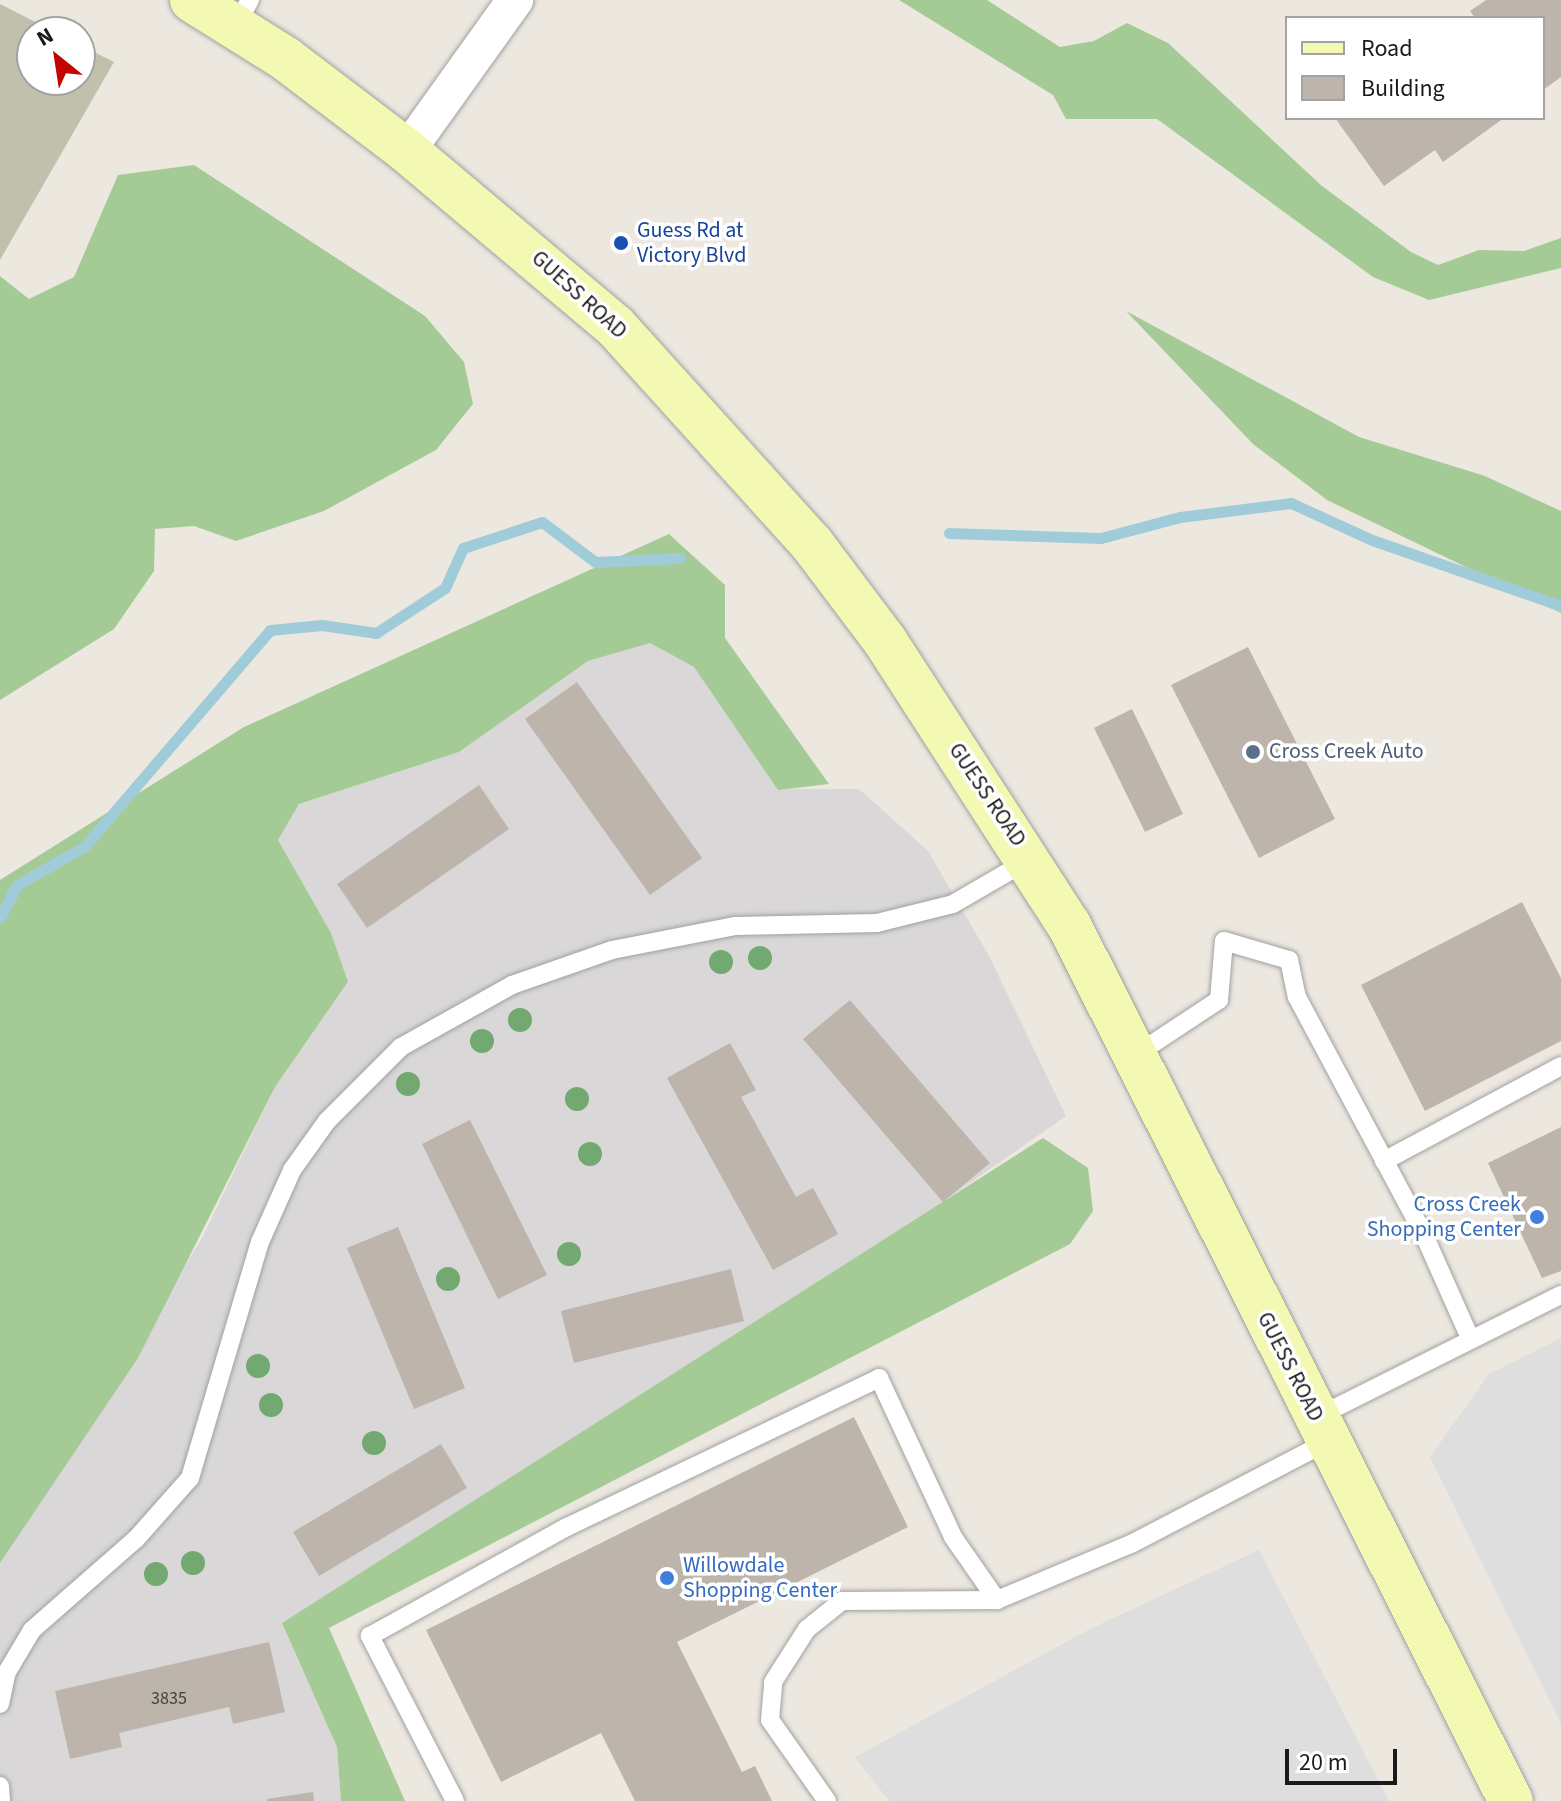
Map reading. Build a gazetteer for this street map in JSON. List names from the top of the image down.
{
  "streets": {
    "main road": ["GUESS ROAD"]
  },
  "places": [
    "Guess Rd at Victory Blvd",
    "Cross Creek Auto",
    "Cross Creek Shopping Center",
    "Willowdale Shopping Center"
  ],
  "house_numbers": ["3835"],
  "legend": ["Road", "Building"],
  "scale_bar": "20 m",
  "north": "top left"
}
